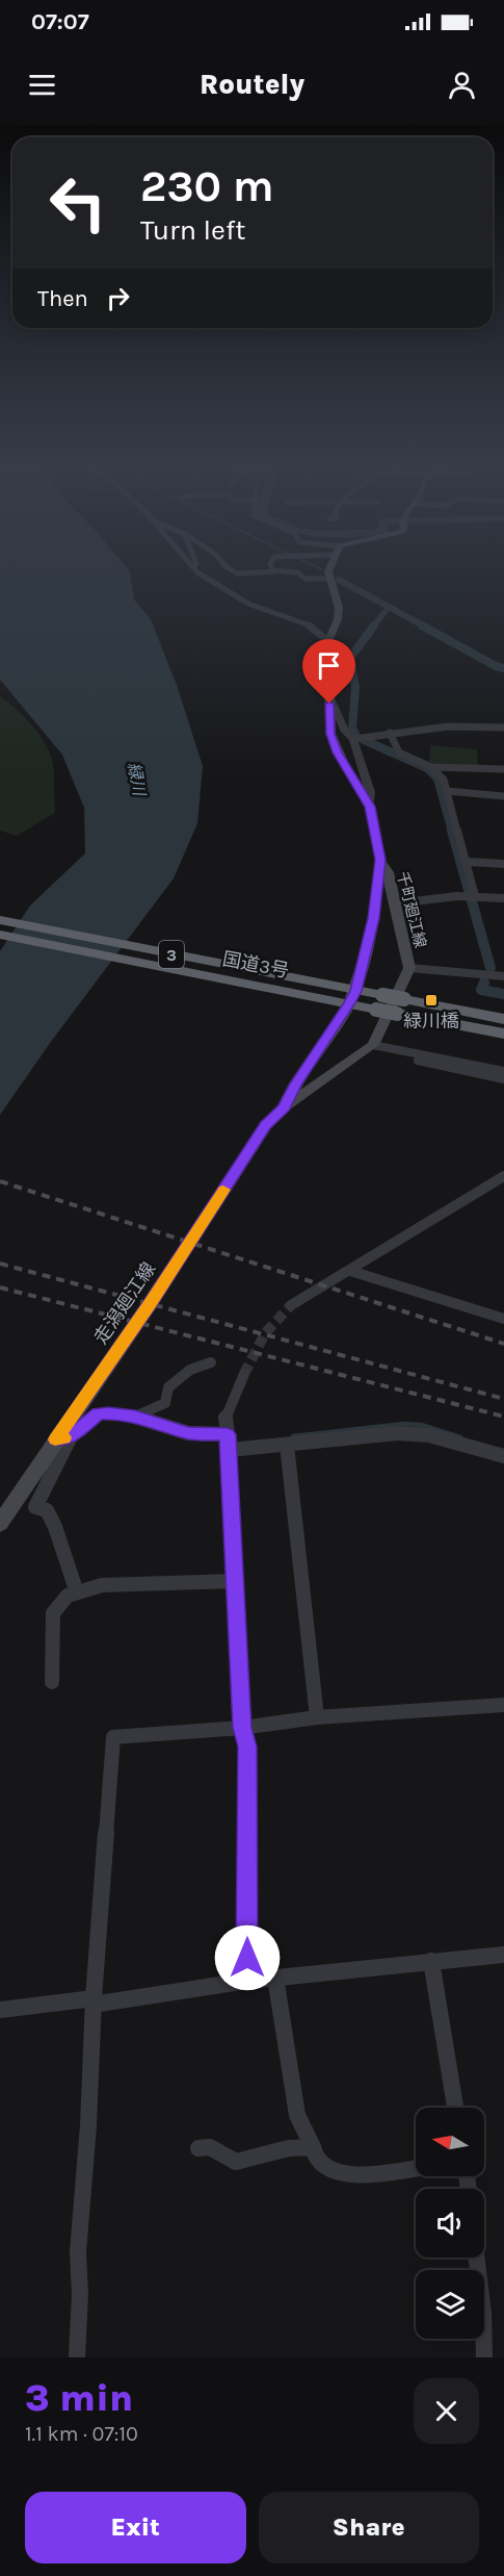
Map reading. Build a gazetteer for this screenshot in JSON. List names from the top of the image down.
{
  "streets": {
    "highway": ["3", "国道3号"],
    "main road": ["千町廻江線", "走潟廻江線"]
  },
  "crossings": [
    ["千町廻江線", "国道3号"],
    ["千町廻江線", "走潟廻江線"],
    ["国道3号", "走潟廻江線"]
  ],
  "water": ["緑川"],
  "places": {
    "transit": ["緑川橋"]
  },
  "north": "left",
  "page": {
    "status": "07:07",
    "header": "Routely",
    "turn": ["230 m", "Turn left"],
    "then": "Then",
    "heading": ["3 min", "1.1 km · 07:10"],
    "buttons": ["Exit", "Share"]
  }
}
